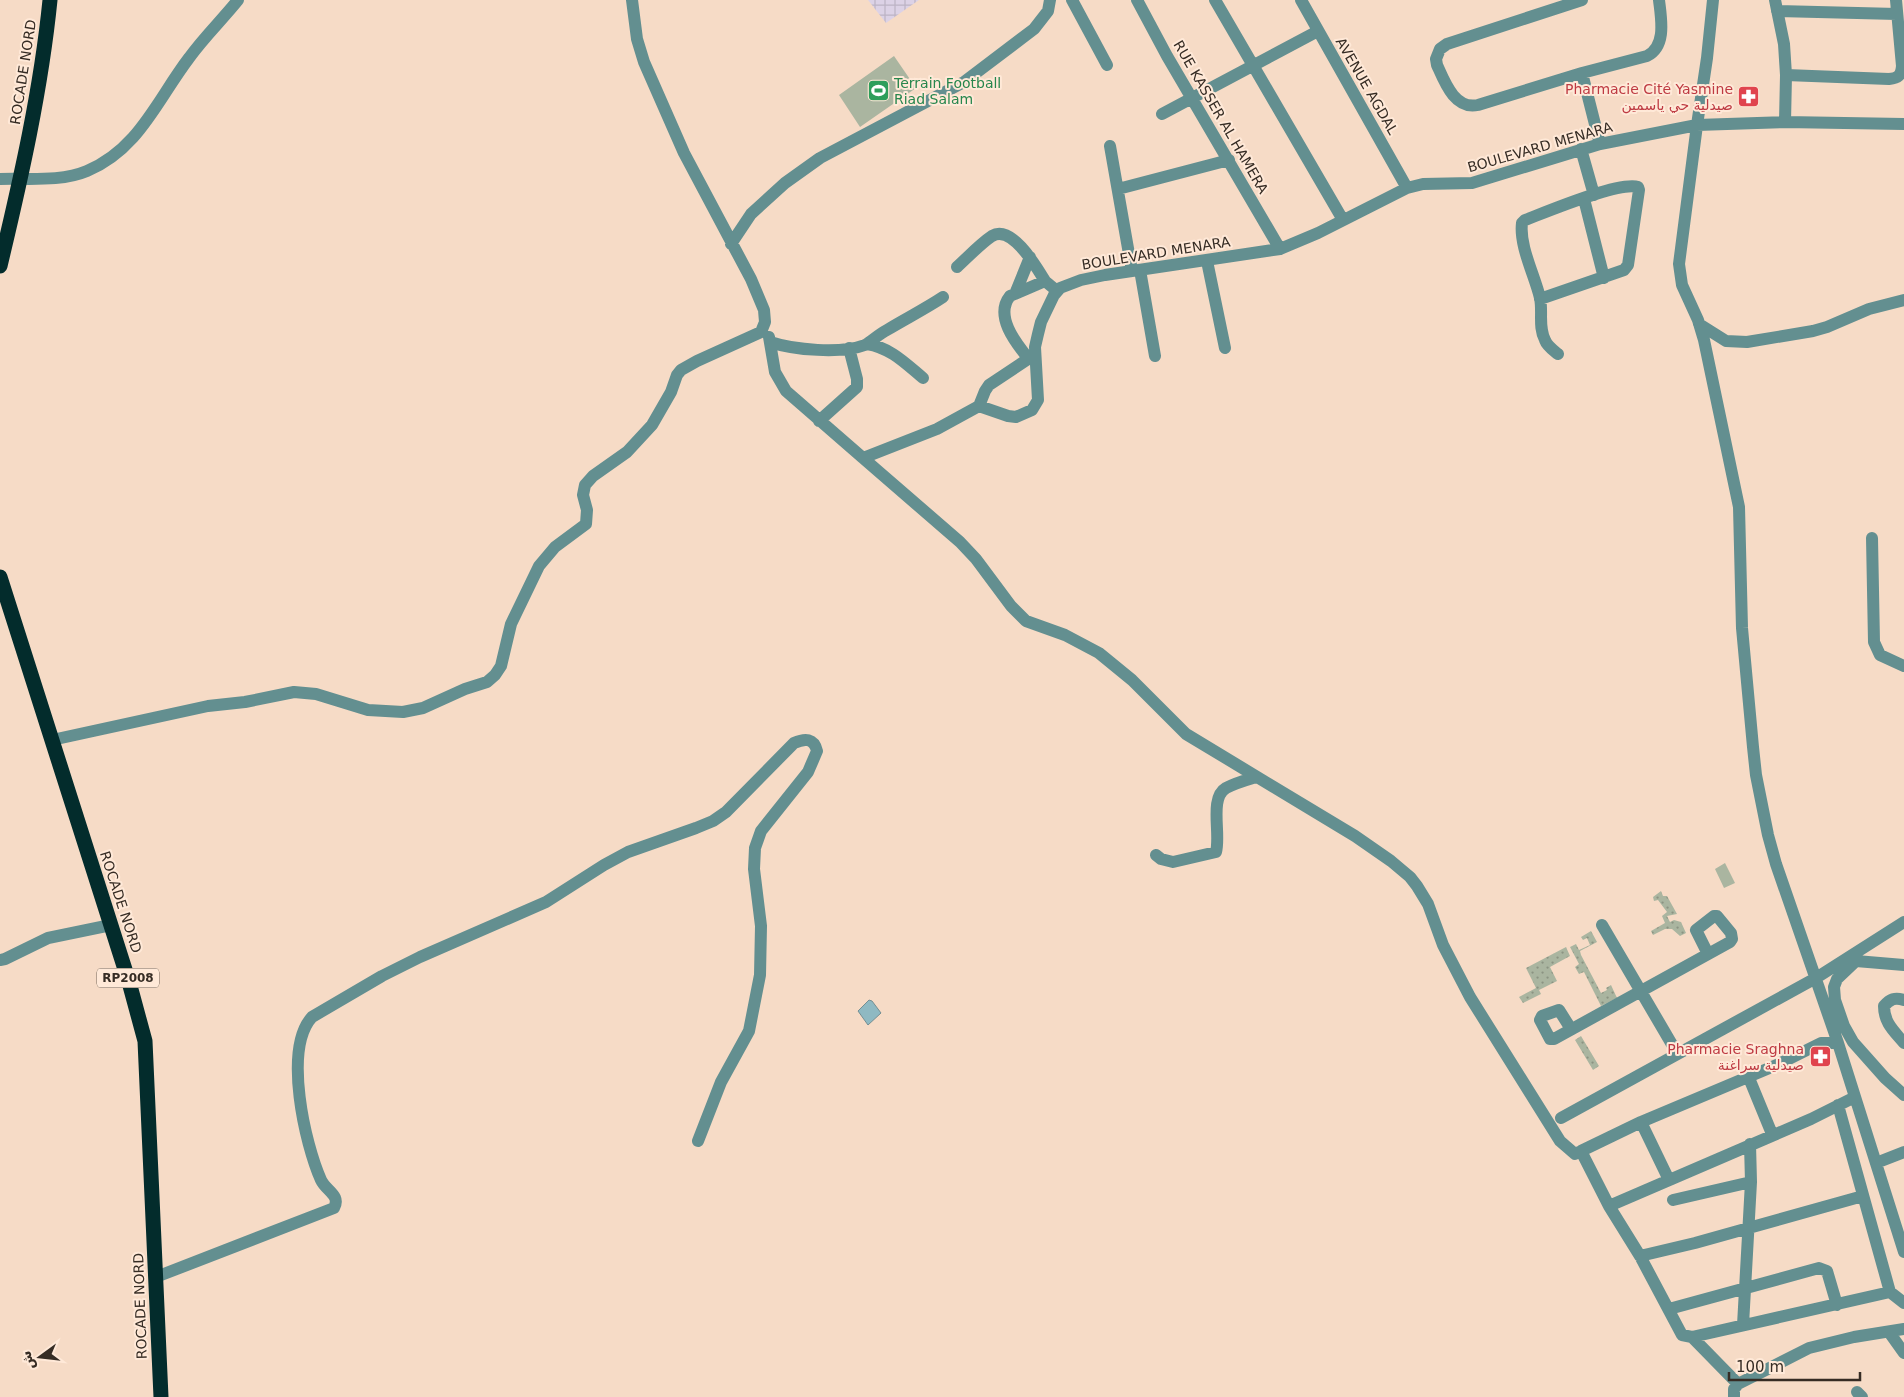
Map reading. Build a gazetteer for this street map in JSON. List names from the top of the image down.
{
  "streets": {
    "highway": ["ROCADE NORD", "RP2008"],
    "street": ["AVENUE AGDAL", "RUE KASSER AL HAMERA", "BOULEVARD MENARA"]
  },
  "crossings": [
    ["AVENUE AGDAL", "BOULEVARD MENARA"],
    ["RUE KASSER AL HAMERA", "BOULEVARD MENARA"]
  ],
  "places": {
    "sports": ["Terrain Football Riad Salam"],
    "pharmacy": ["Pharmacie Cité Yasmine صيدلية حي ياسمين", "Pharmacie Sraghna صيدلية سراغنة"]
  },
  "scale_bar": "100 m",
  "north": "left"
}
